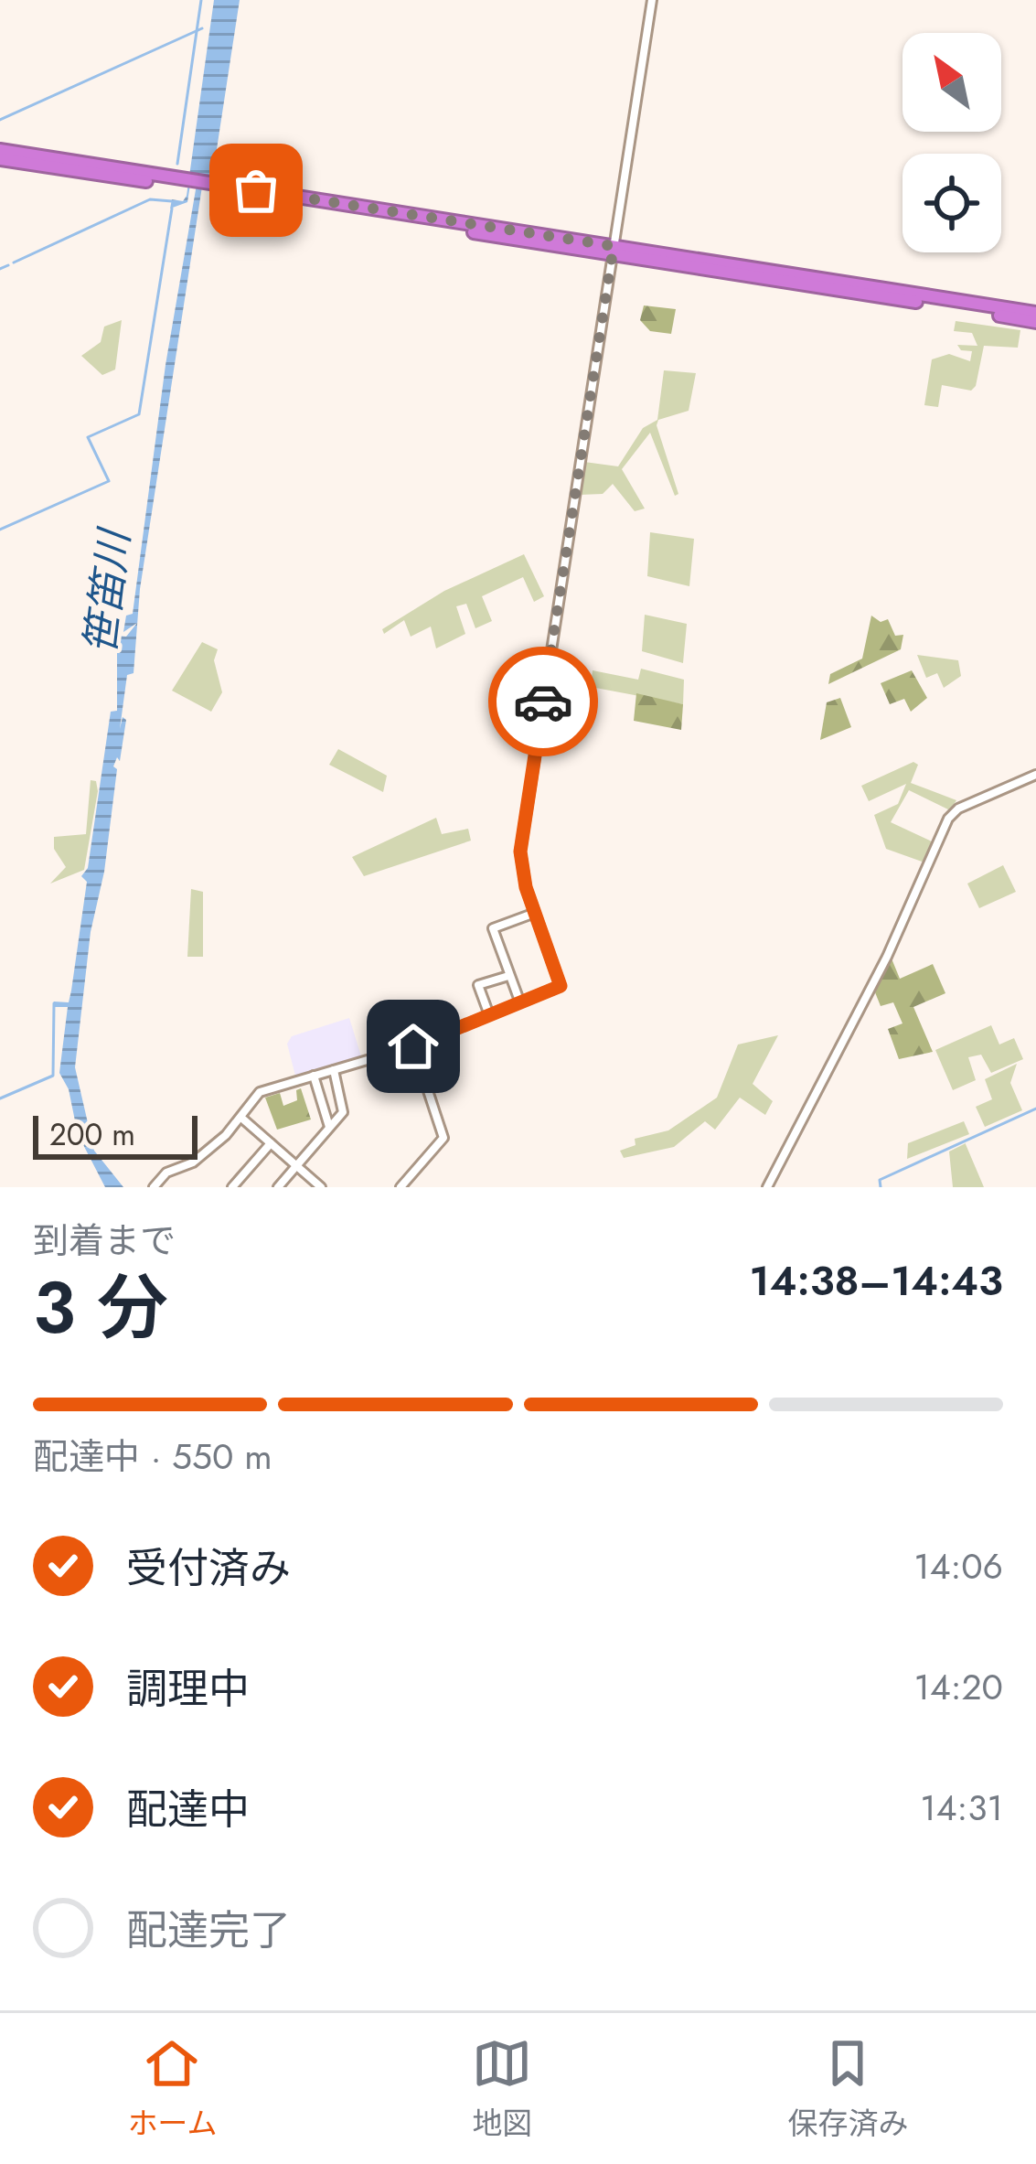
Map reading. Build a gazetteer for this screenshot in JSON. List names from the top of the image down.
{
  "water": ["笹笛川"],
  "scale_bar": "200 m",
  "north": "top left",
  "page": {
    "scale": "200 m",
    "heading": ["3 分", "到着まで", "14:38–14:43"],
    "bar": "配達中 · 550 m",
    "list": [
      ["受付済み", "14:06"],
      ["調理中", "14:20"],
      ["配達中", "14:31"],
      "配達完了"
    ],
    "tabs": ["ホーム", "地図", "保存済み"]
  }
}
